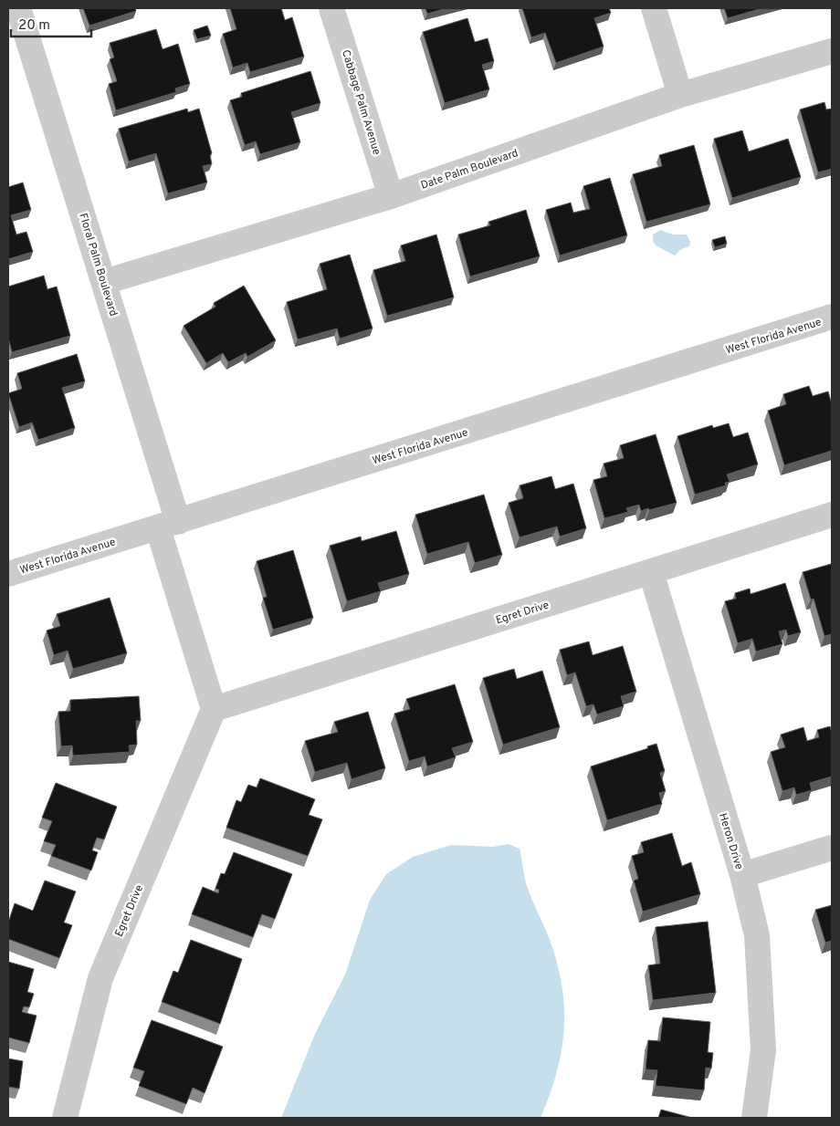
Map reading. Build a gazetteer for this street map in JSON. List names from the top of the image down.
{
  "streets": {
    "street": [
      "Cabbage Palm Avenue",
      "Date Palm Boulevard",
      "Floral Palm Boulevard",
      "West Florida Avenue",
      "Egret Drive",
      "Heron Drive"
    ]
  },
  "crossings": [
    ["Cabbage Palm Avenue", "Date Palm Boulevard"],
    ["Date Palm Boulevard", "Floral Palm Boulevard"],
    ["Floral Palm Boulevard", "West Florida Avenue"],
    ["Egret Drive", "Heron Drive"]
  ],
  "scale_bar": "20 m"
}
